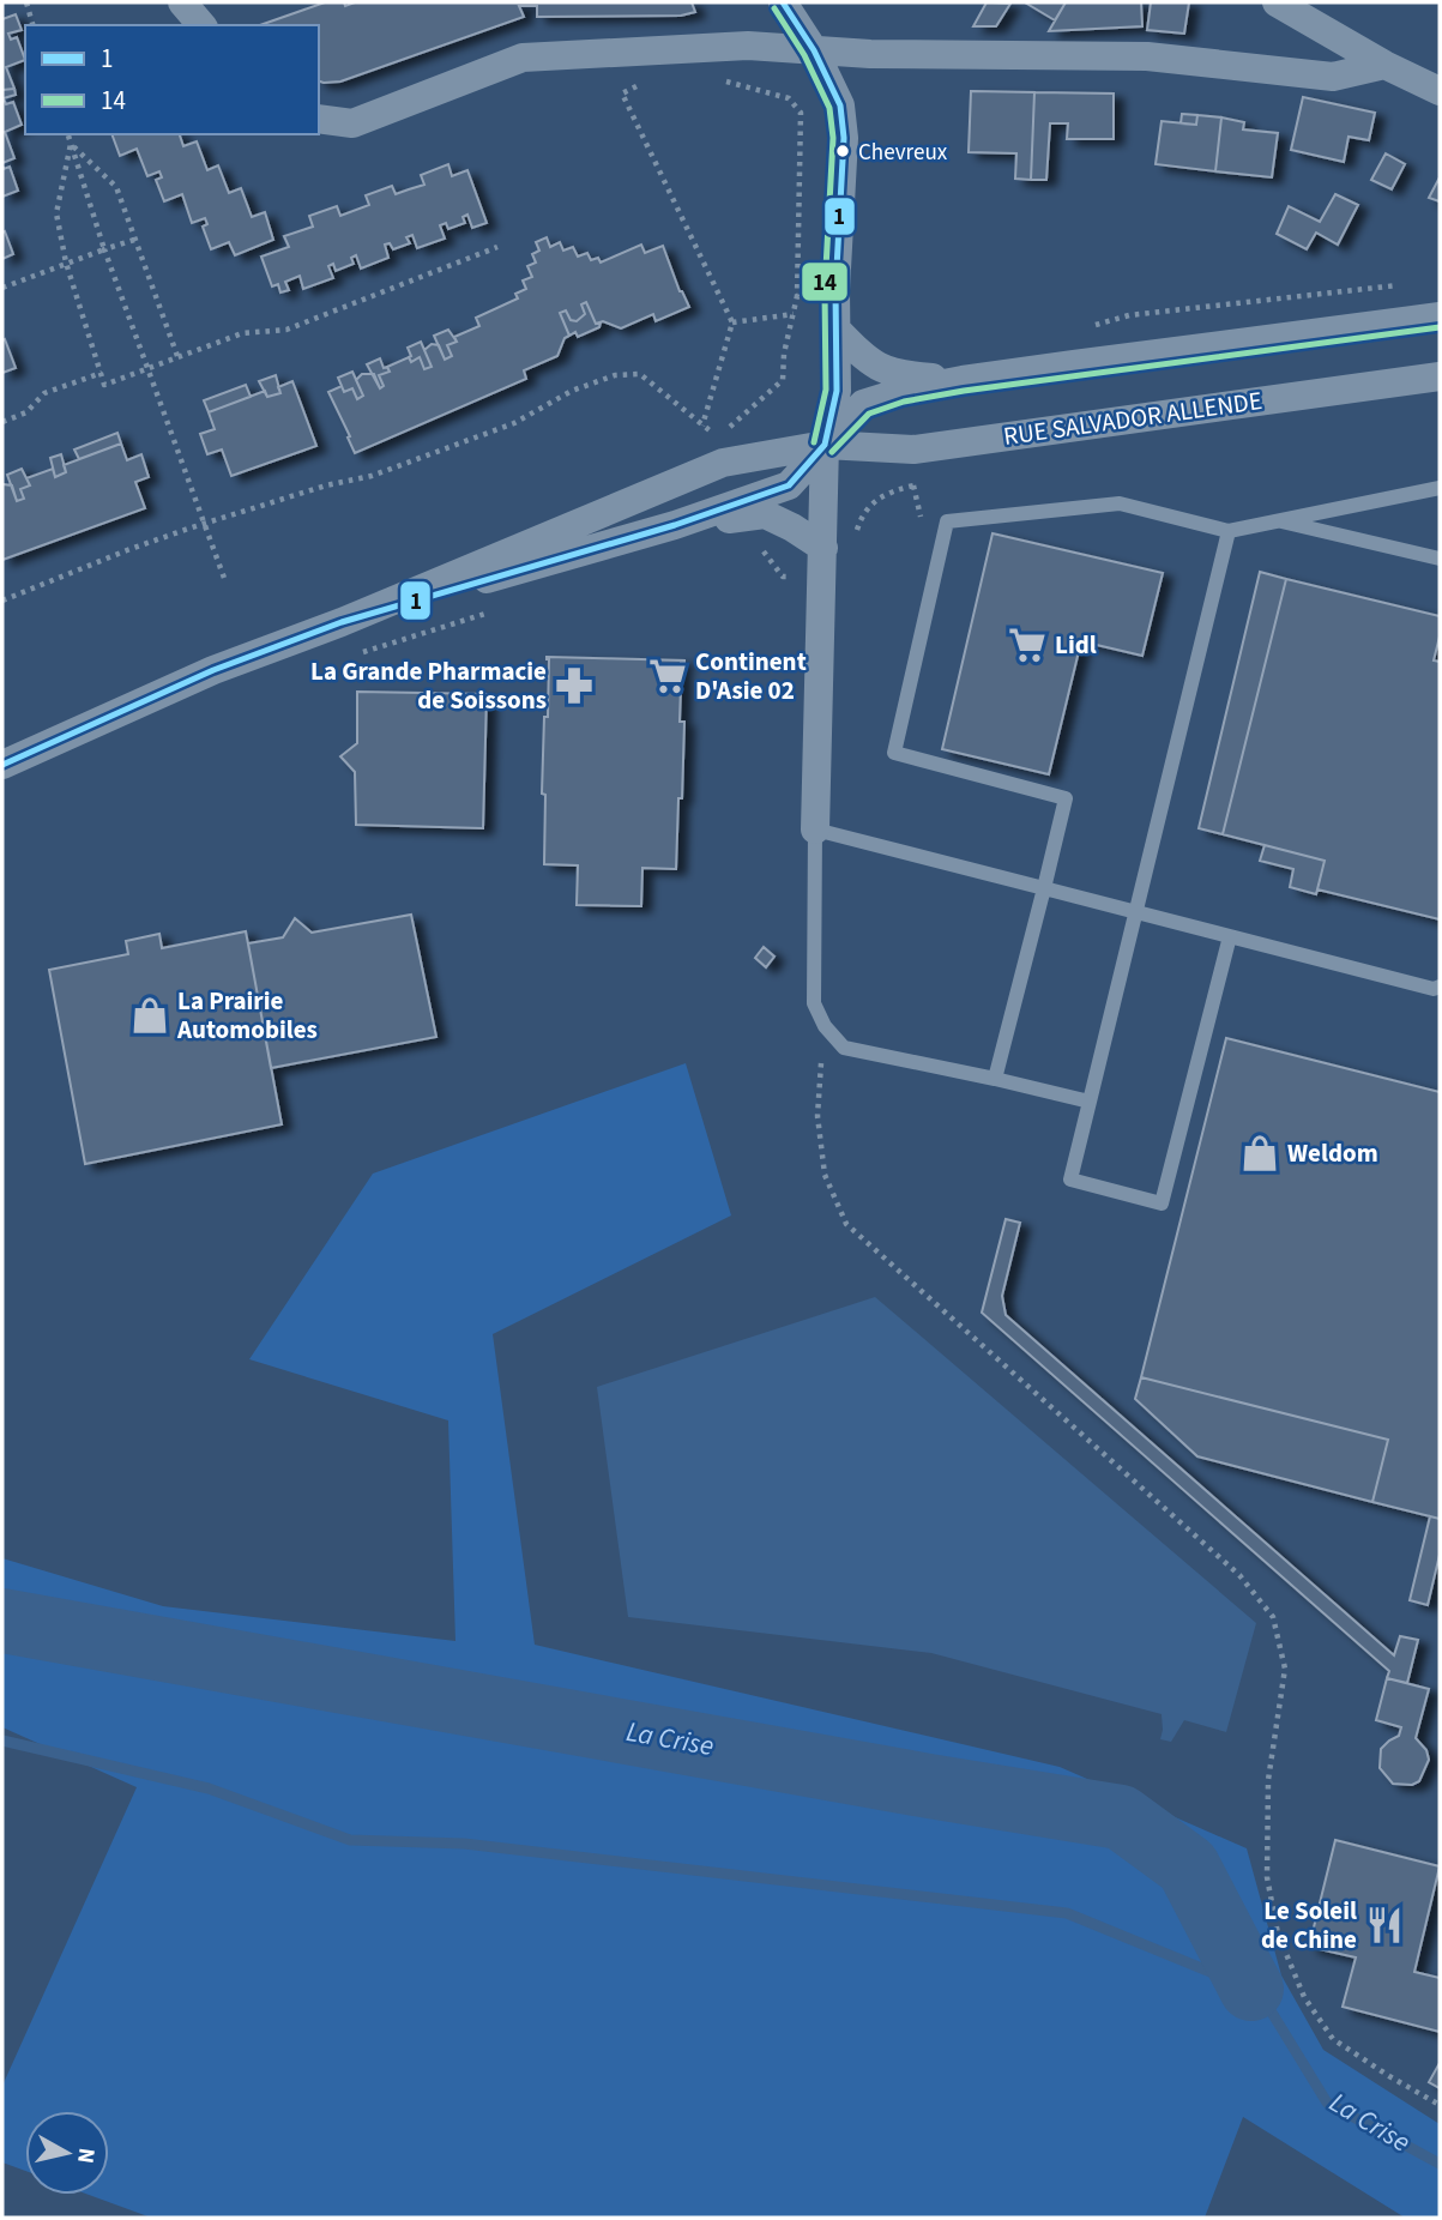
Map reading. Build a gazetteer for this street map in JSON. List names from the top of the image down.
{
  "streets": {
    "street": ["RUE SALVADOR ALLENDE"]
  },
  "water": ["La Crise"],
  "places": {
    "other": ["Chevreux"],
    "supermarket": ["Lidl", "Continent D'Asie 02"],
    "pharmacy": ["La Grande Pharmacie de Soissons"],
    "shop": ["La Prairie Automobiles", "Weldom"],
    "restaurant": ["Le Soleil de Chine"]
  },
  "lines": ["transit line 1", "transit line 14"],
  "legend": ["1", "14"],
  "north": "right"
}
